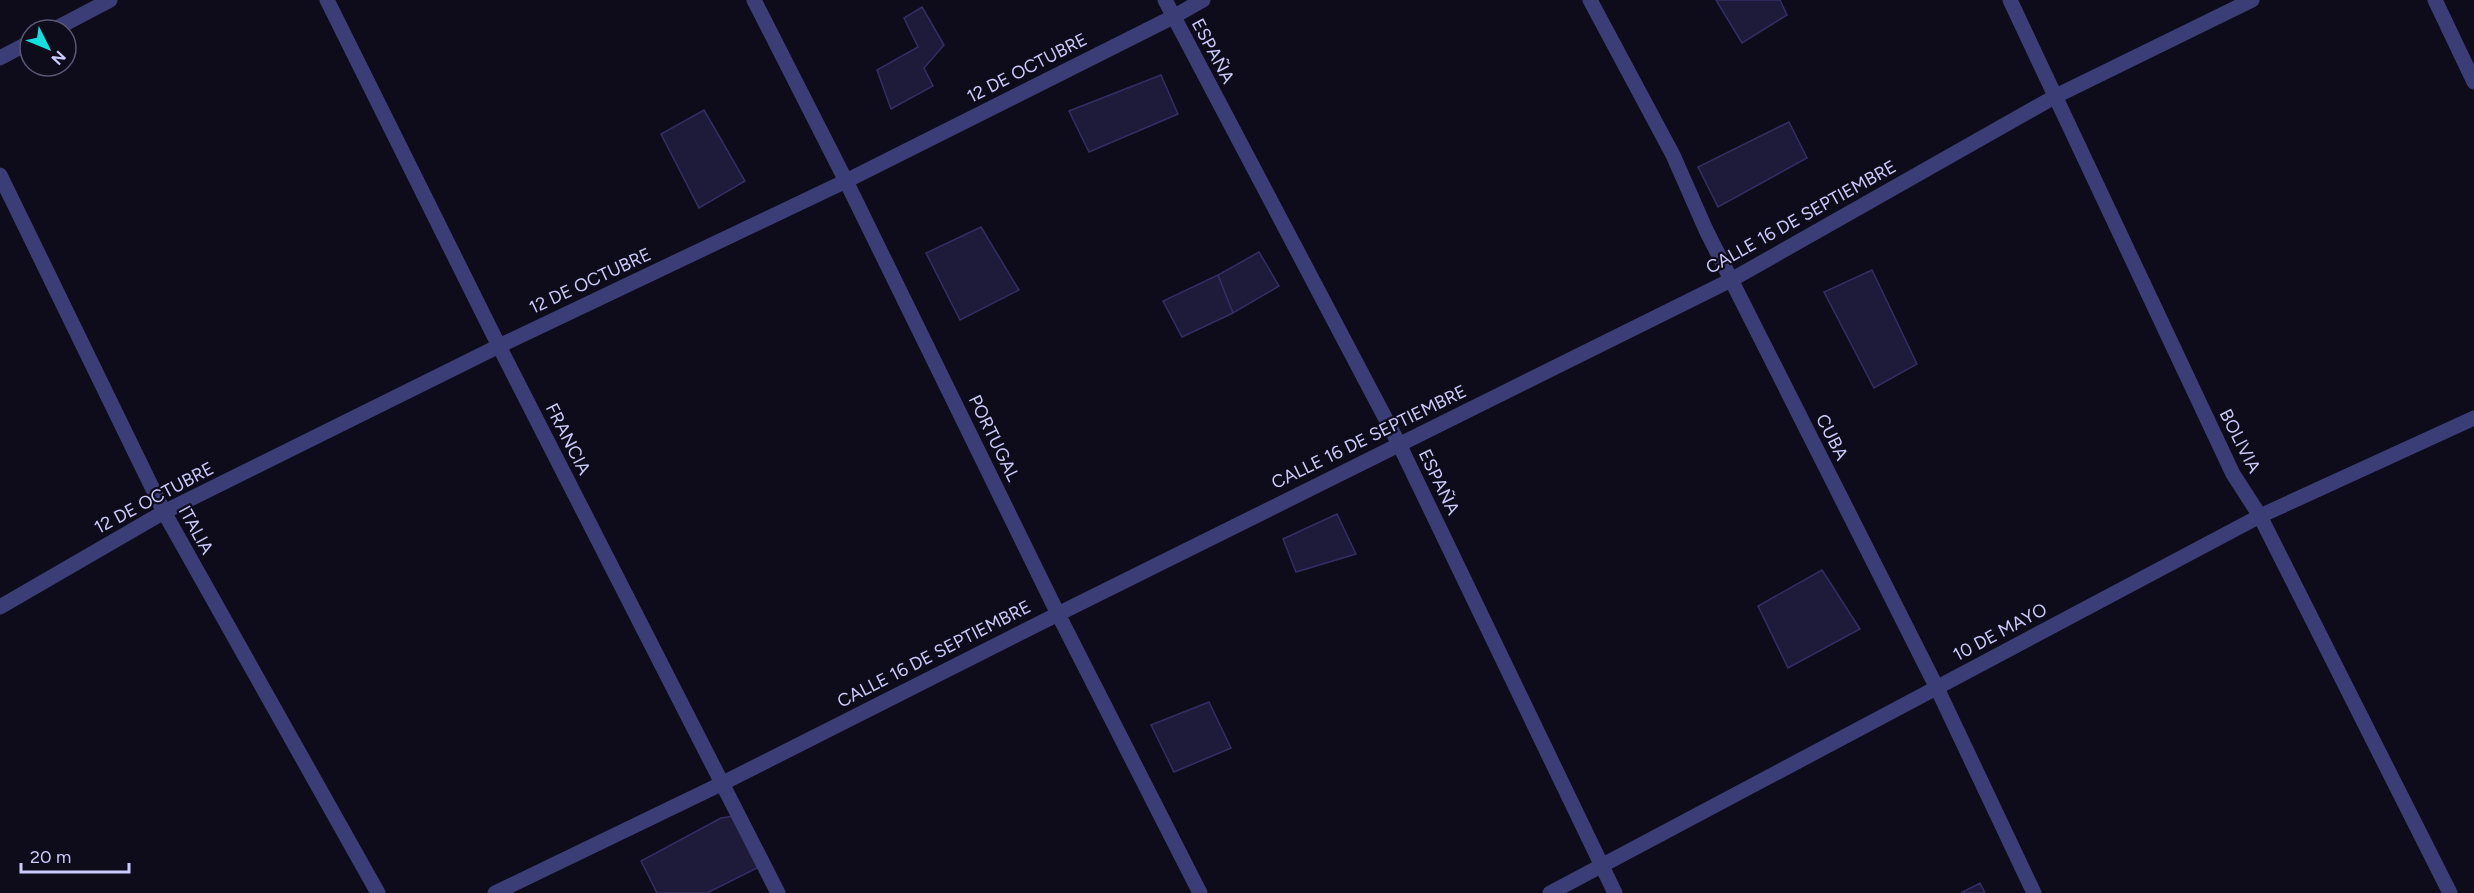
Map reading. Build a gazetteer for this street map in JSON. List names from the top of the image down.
{
  "streets": {
    "street": [
      "ESPAÑA",
      "12 DE OCTUBRE",
      "CALLE 16 DE SEPTIEMBRE",
      "CUBA",
      "PORTUGAL",
      "FRANCIA",
      "BOLIVIA",
      "ITALIA",
      "10 DE MAYO"
    ]
  },
  "crossings": [
    ["ESPAÑA", "12 DE OCTUBRE"],
    ["ESPAÑA", "CALLE 16 DE SEPTIEMBRE"],
    ["ESPAÑA", "10 DE MAYO"],
    ["12 DE OCTUBRE", "PORTUGAL"],
    ["12 DE OCTUBRE", "FRANCIA"],
    ["12 DE OCTUBRE", "ITALIA"],
    ["CALLE 16 DE SEPTIEMBRE", "CUBA"],
    ["CALLE 16 DE SEPTIEMBRE", "PORTUGAL"],
    ["CALLE 16 DE SEPTIEMBRE", "FRANCIA"],
    ["CALLE 16 DE SEPTIEMBRE", "BOLIVIA"],
    ["CUBA", "10 DE MAYO"],
    ["BOLIVIA", "10 DE MAYO"]
  ],
  "scale_bar": "20 m",
  "north": "bottom right"
}
